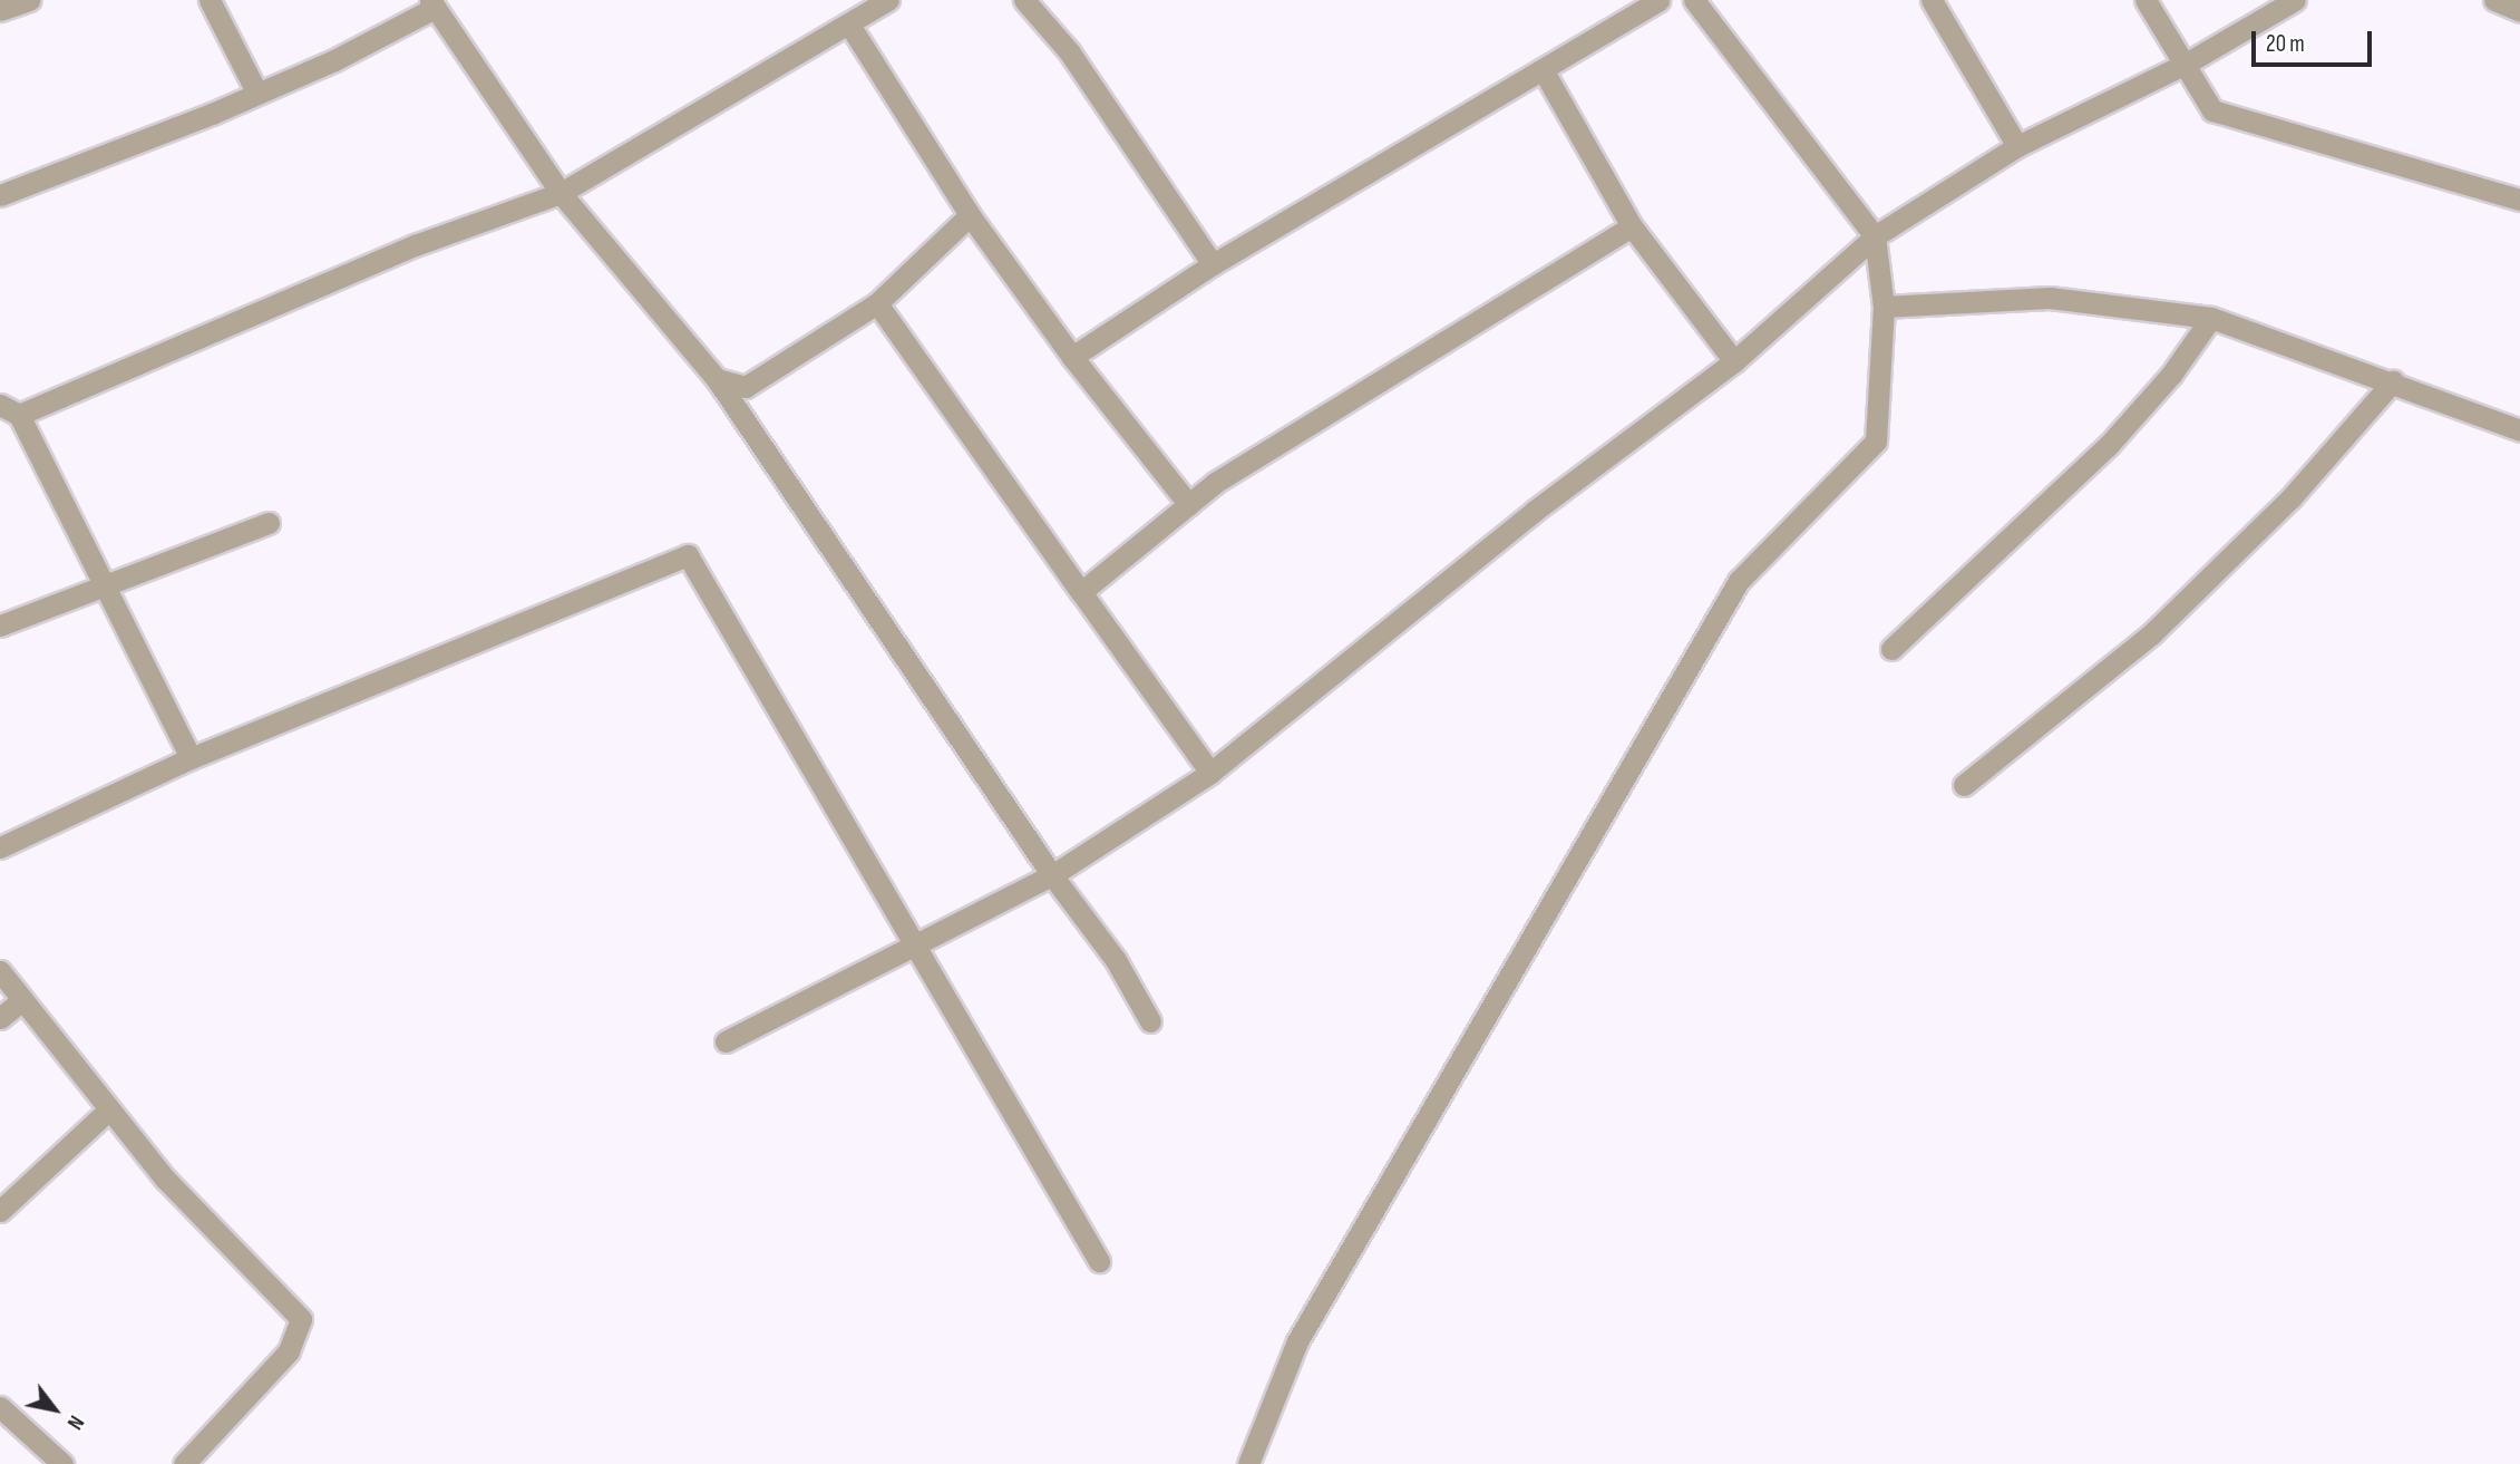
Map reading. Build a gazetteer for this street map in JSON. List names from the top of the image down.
{
  "scale_bar": "20 m",
  "north": "bottom right"
}
